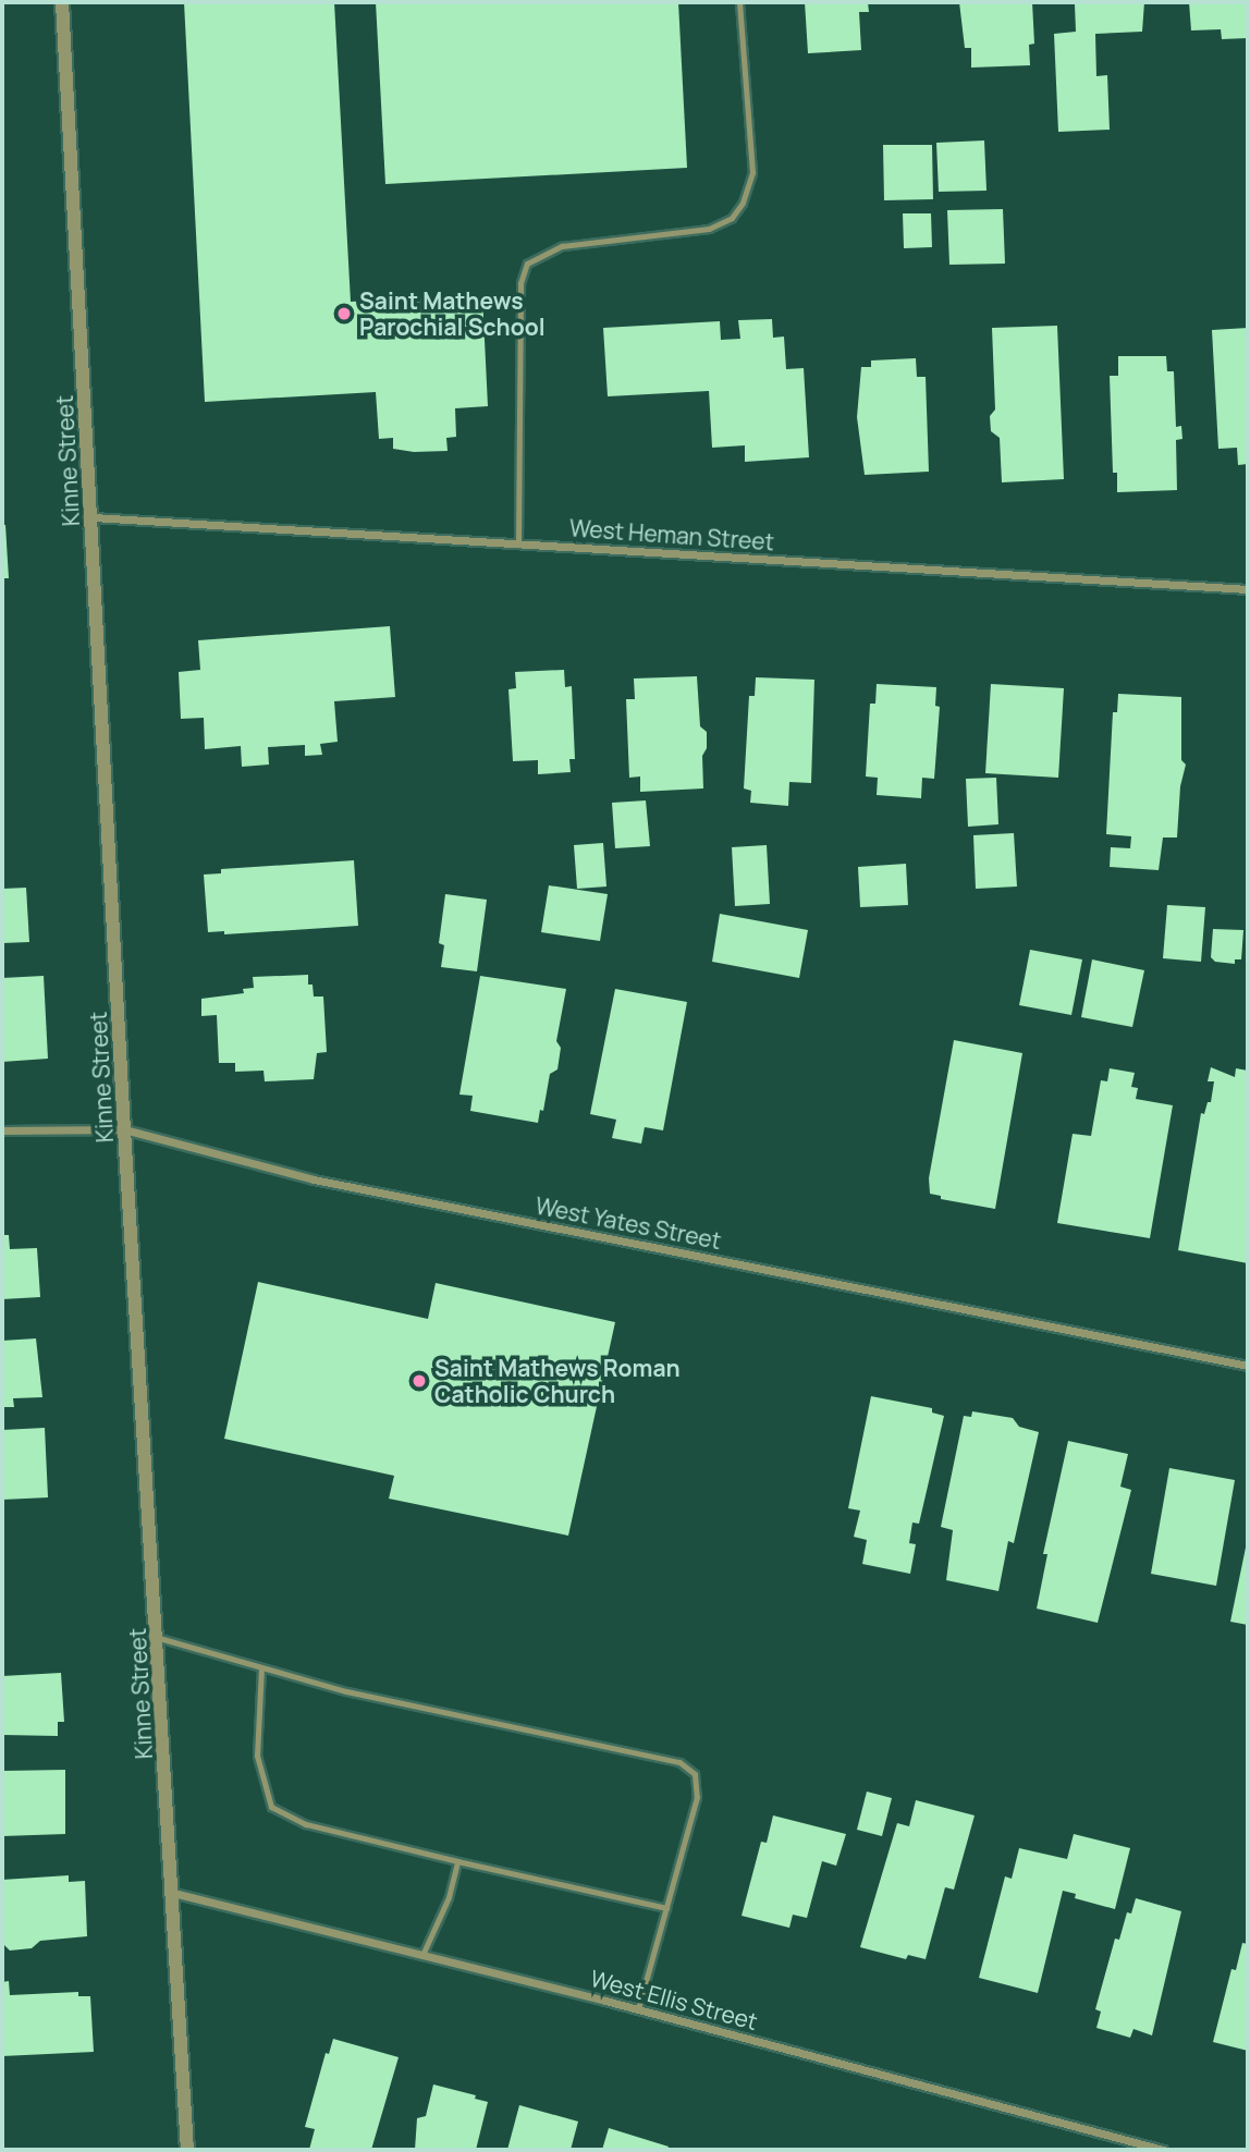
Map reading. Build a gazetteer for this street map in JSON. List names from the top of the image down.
{
  "streets": {
    "street": [
      "Kinne Street",
      "West Heman Street",
      "West Yates Street",
      "West Ellis Street"
    ]
  },
  "crossings": [
    ["Kinne Street", "West Heman Street"],
    ["Kinne Street", "West Yates Street"],
    ["Kinne Street", "West Ellis Street"]
  ],
  "places": ["Saint Mathews Parochial School", "Saint Mathews Roman Catholic Church"]
}
